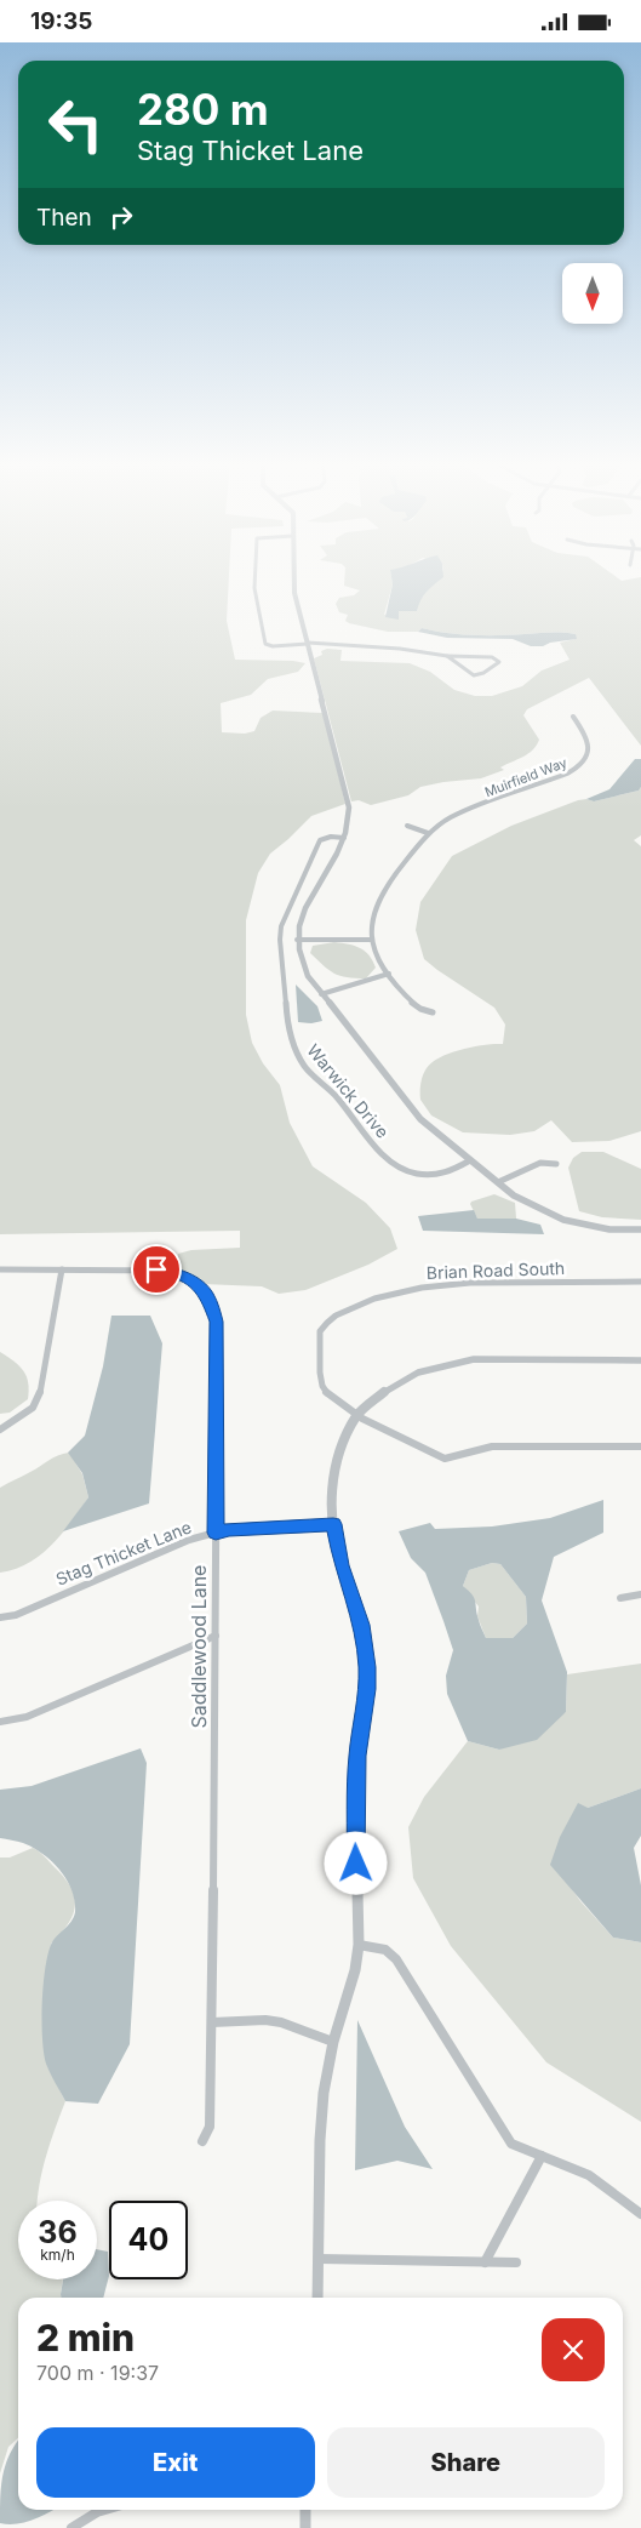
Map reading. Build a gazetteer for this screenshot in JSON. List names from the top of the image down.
{
  "streets": {
    "street": [
      "Muirfield Way",
      "Warwick Drive",
      "Brian Road South",
      "Stag Thicket Lane",
      "Saddlewood Lane"
    ]
  },
  "crossings": [
    ["Stag Thicket Lane", "Saddlewood Lane"]
  ],
  "north": "bottom",
  "page": {
    "status": "19:35",
    "turn": ["280 m", "Stag Thicket Lane"],
    "then": "Then",
    "speed": "36 km/h",
    "limit": "40",
    "heading": ["2 min", "700 m · 19:37"],
    "buttons": ["Exit", "Share"]
  }
}
